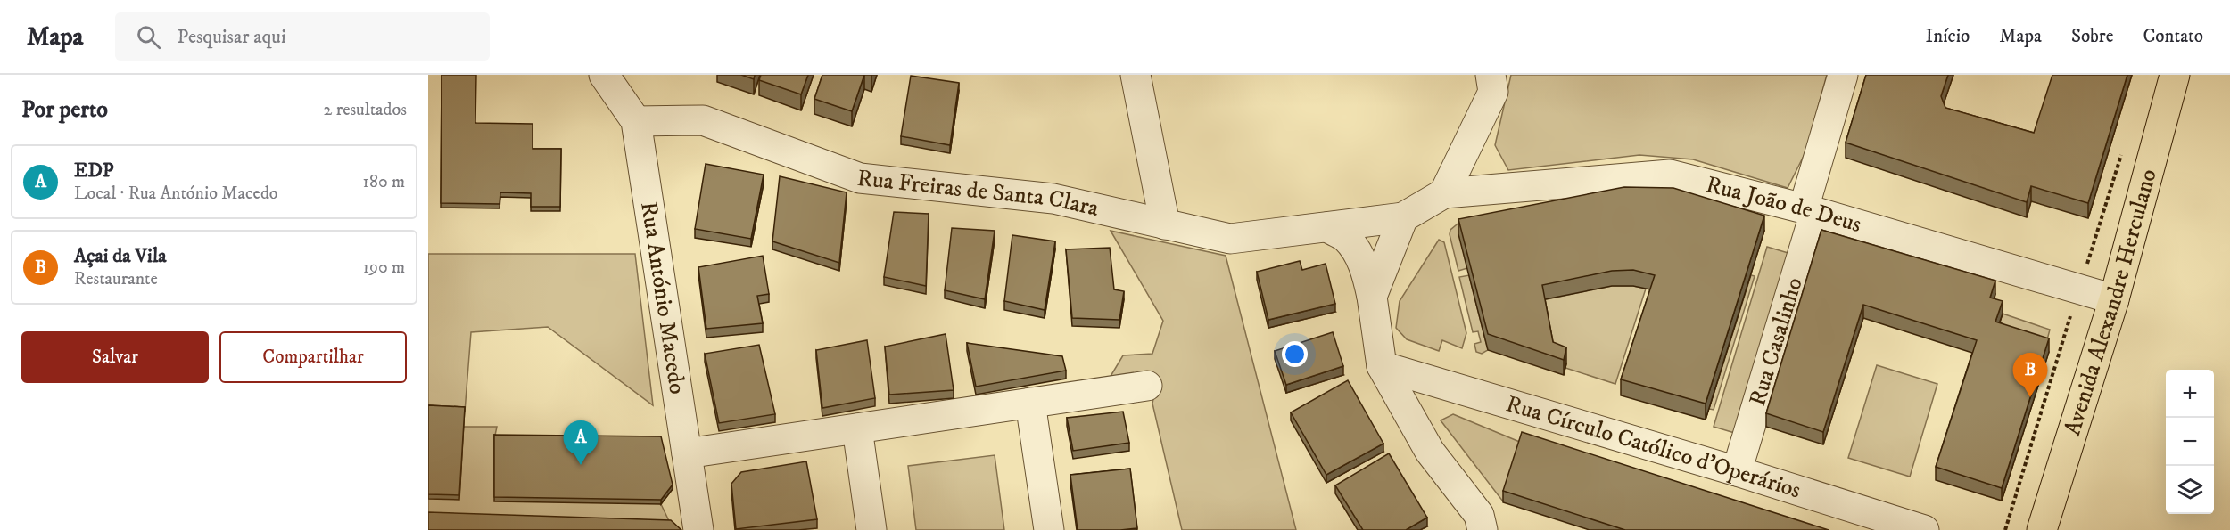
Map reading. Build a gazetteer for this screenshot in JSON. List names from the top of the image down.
{
  "streets": {
    "main road": ["Avenida Alexandre Herculano"],
    "street": [
      "Rua Freiras de Santa Clara",
      "Rua João de Deus",
      "Rua António Macedo",
      "Rua Casalinho",
      "Rua Círculo Católico d'Operários"
    ]
  },
  "crossings": [
    ["Rua Freiras de Santa Clara", "Rua António Macedo"],
    ["Rua João de Deus", "Avenida Alexandre Herculano"],
    ["Rua João de Deus", "Rua Casalinho"],
    ["Rua Casalinho", "Rua Círculo Católico d'Operários"]
  ],
  "page": {
    "header": "Mapa",
    "search": "Pesquisar aqui",
    "nav": [
      "Início",
      "Mapa",
      "Sobre",
      "Contato"
    ],
    "heading": ["Por perto", "2 resultados"],
    "list": [
      {
        "mark": "A",
        "name": "EDP",
        "note": "Local · Rua António Macedo",
        "value": "180 m"
      },
      {
        "mark": "B",
        "name": "Açai da Vila",
        "note": "Restaurante",
        "value": "190 m"
      }
    ],
    "buttons": ["Salvar", "Compartilhar"],
    "pins": ["B", "A"],
    "map_buttons": ["+", "−"]
  }
}
